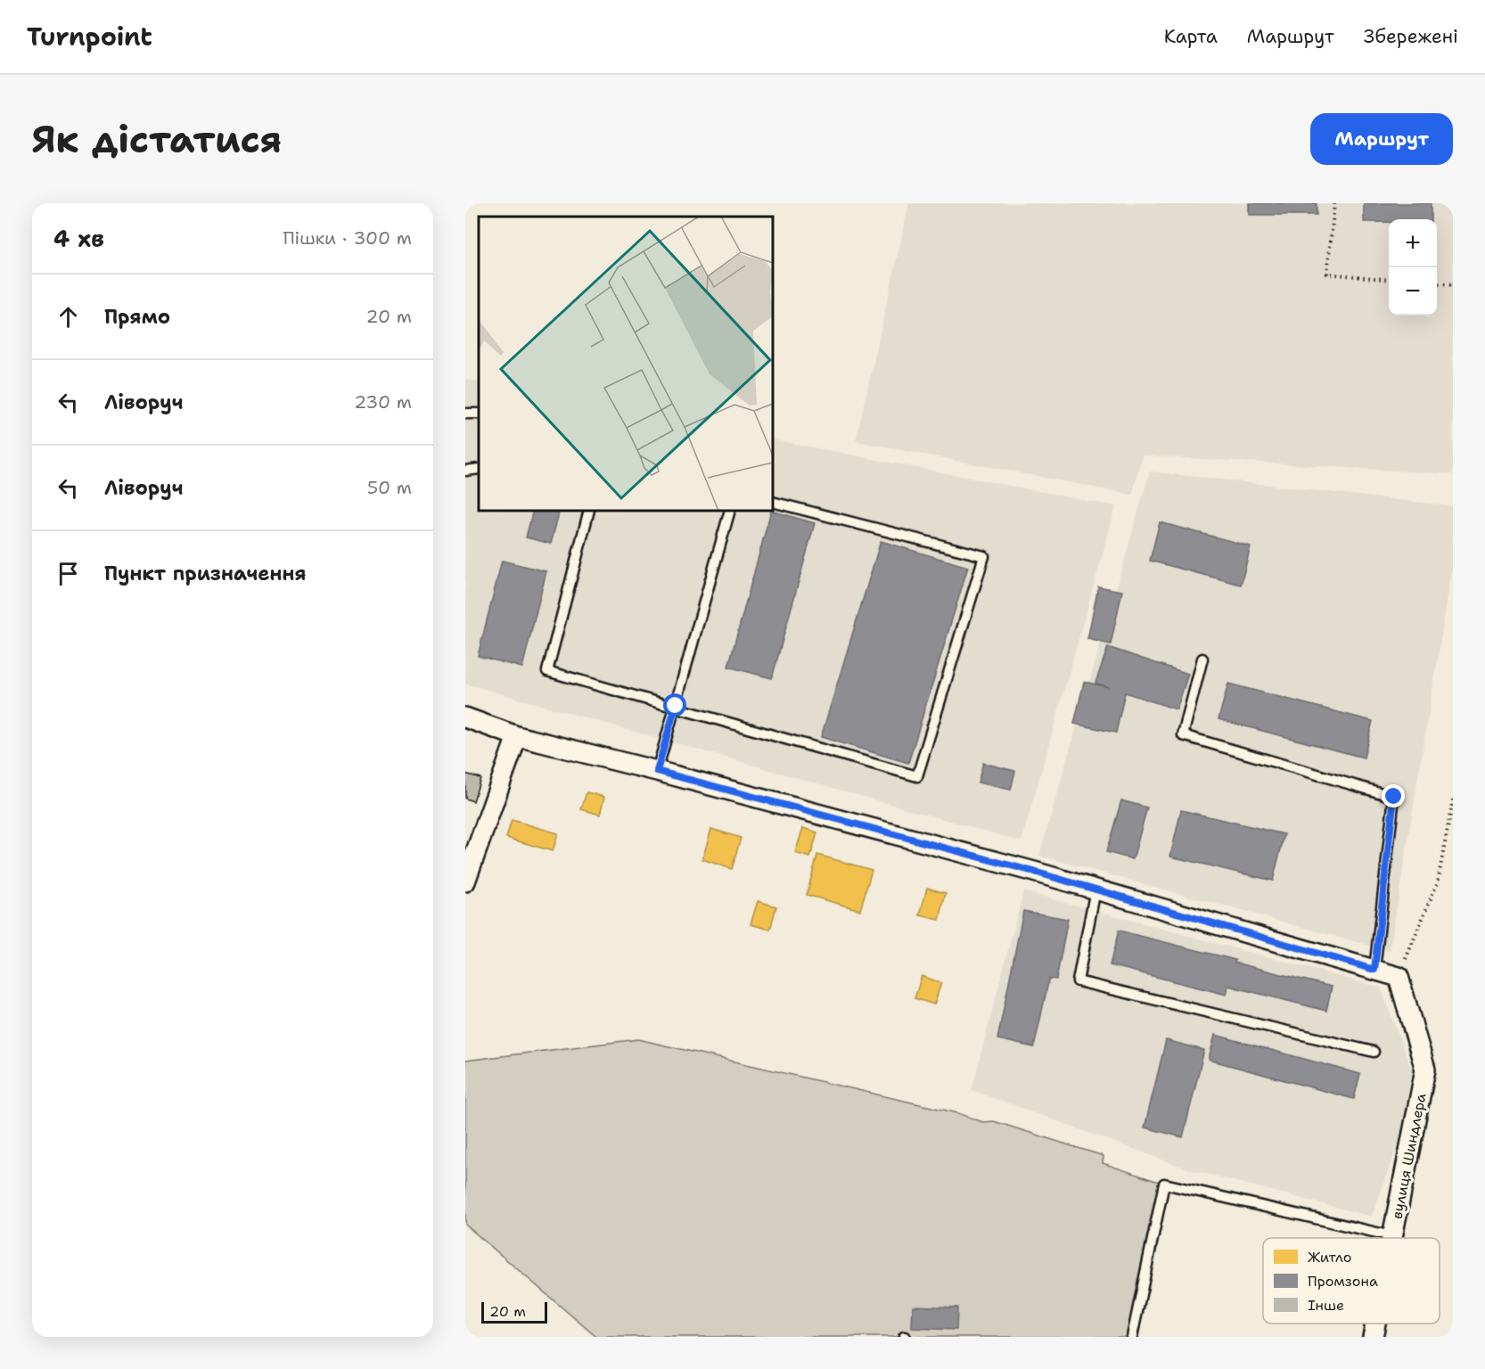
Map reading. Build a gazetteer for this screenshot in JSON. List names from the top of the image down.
{
  "streets": {
    "street": ["вулиця Шиндлера"]
  },
  "legend": ["Житло", "Промзона", "Інше"],
  "scale_bar": "20 m",
  "page": {
    "header": "Turnpoint",
    "nav": ["Карта", "Маршрут", "Збережені"],
    "buttons": "Маршрут",
    "title": "Як дістатися",
    "heading": ["4 хв", "Пішки · 300 m"],
    "map_buttons": ["+", "−"],
    "list": [
      ["Прямо", "20 m"],
      ["Ліворуч", "230 m"],
      ["Ліворуч", "50 m"],
      "Пункт призначення"
    ],
    "scale": "20 m"
  }
}
